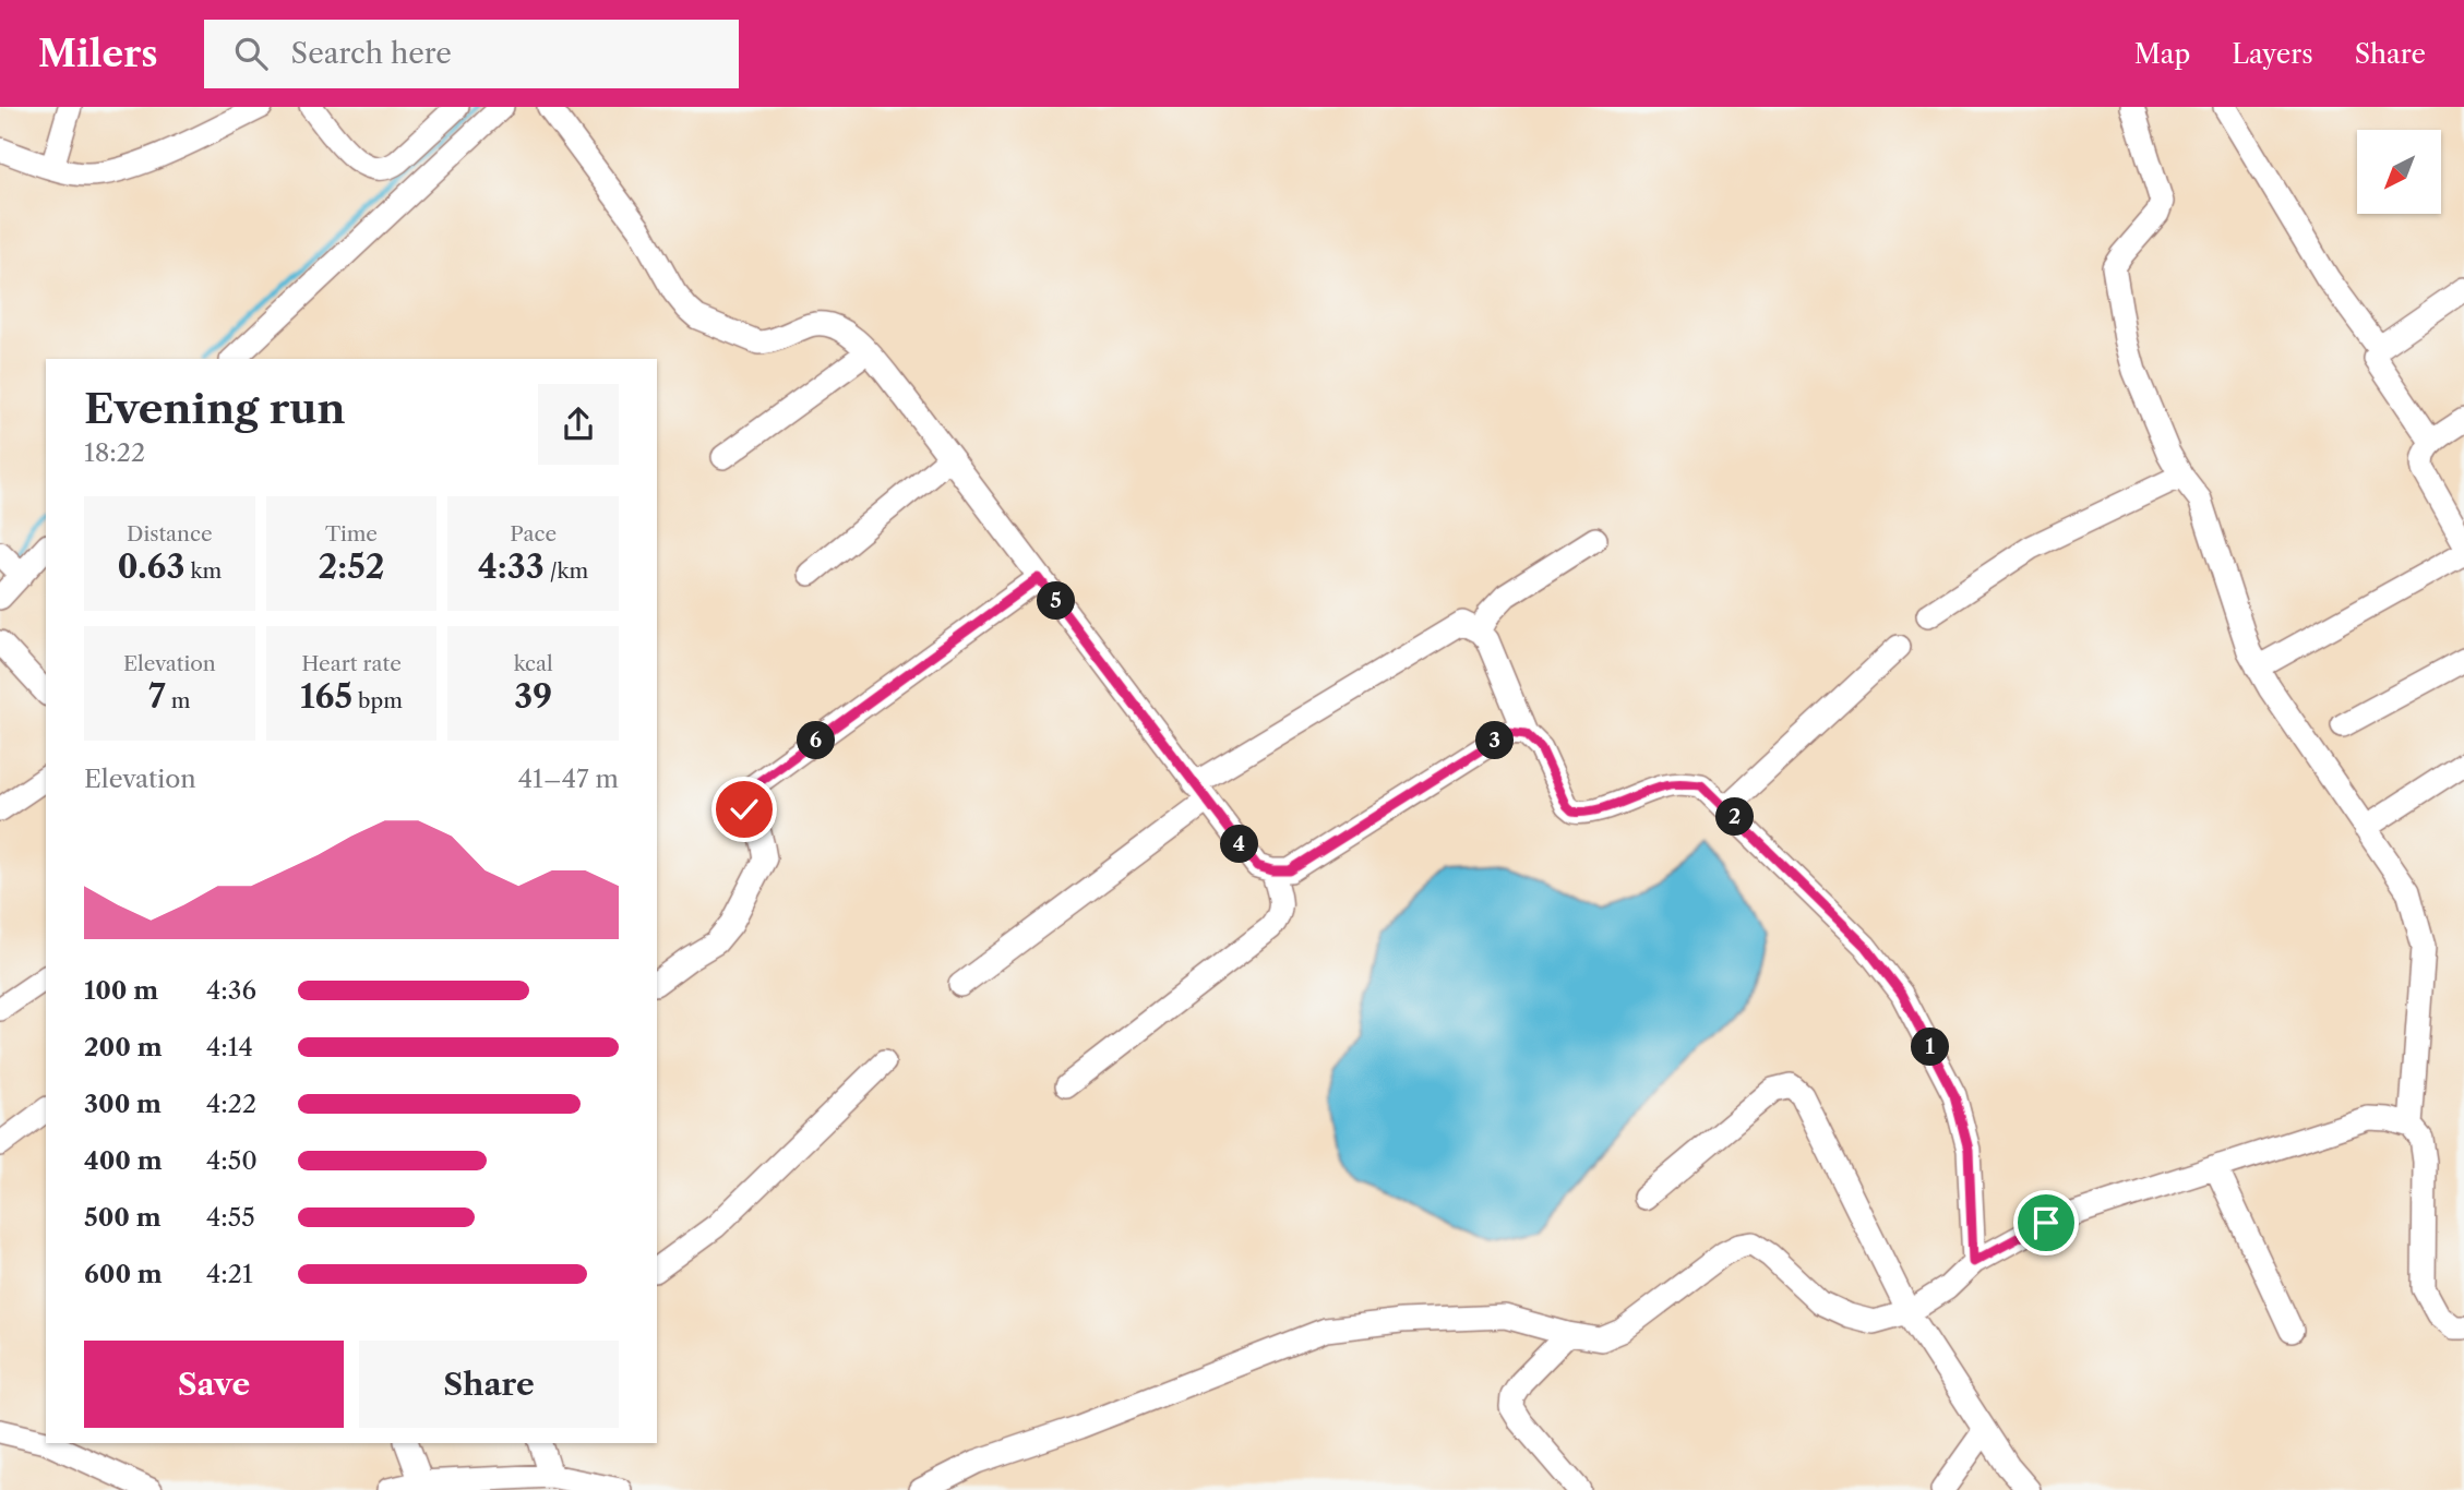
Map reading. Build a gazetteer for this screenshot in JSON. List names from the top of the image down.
{
  "north": "bottom left",
  "page": {
    "header": "Milers",
    "search": "Search here",
    "nav": ["Map", "Layers", "Share"],
    "heading": ["Evening run", "18:22"],
    "stats": [
      ["Distance", "0.63 km"],
      ["Time", "2:52"],
      ["Pace", "4:33 /km"],
      ["Elevation", "7 m"],
      ["Heart rate", "165 bpm"],
      ["kcal", "39"]
    ],
    "pins": [
      "5",
      "3",
      "6",
      "2",
      "4",
      "1"
    ],
    "chart": ["Elevation", "41–47 m"],
    "list": [
      {
        "name": "100 m",
        "note": "4:36"
      },
      {
        "name": "200 m",
        "note": "4:14"
      },
      {
        "name": "300 m",
        "note": "4:22"
      },
      {
        "name": "400 m",
        "note": "4:50"
      },
      {
        "name": "500 m",
        "note": "4:55"
      },
      {
        "name": "600 m",
        "note": "4:21"
      }
    ],
    "buttons": ["Save", "Share"]
  }
}
